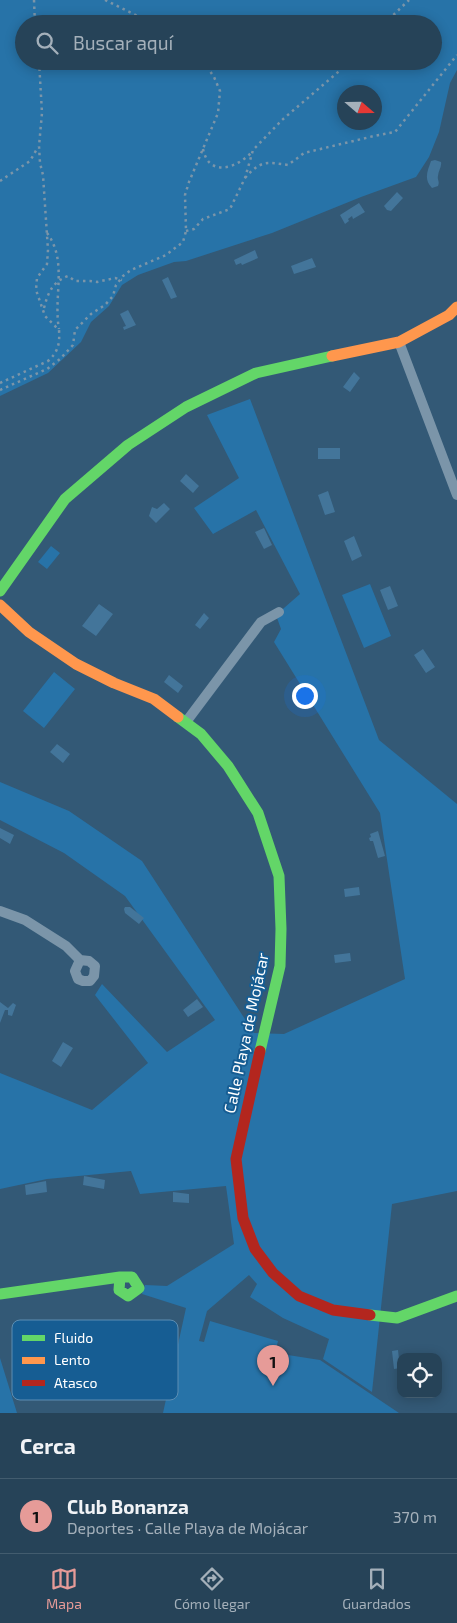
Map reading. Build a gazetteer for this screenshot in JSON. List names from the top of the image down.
{
  "streets": {
    "street": ["Calle Playa de Mojácar"]
  },
  "legend": ["Fluido", "Lento", "Atasco"],
  "north": "right",
  "page": {
    "search": "Buscar aquí",
    "pins": "1",
    "heading": "Cerca",
    "list": [
      {
        "mark": "1",
        "name": "Club Bonanza",
        "note": "Deportes · Calle Playa de Mojácar",
        "value": "370 m"
      }
    ],
    "nav": ["Mapa", "Cómo llegar", "Guardados"]
  }
}
